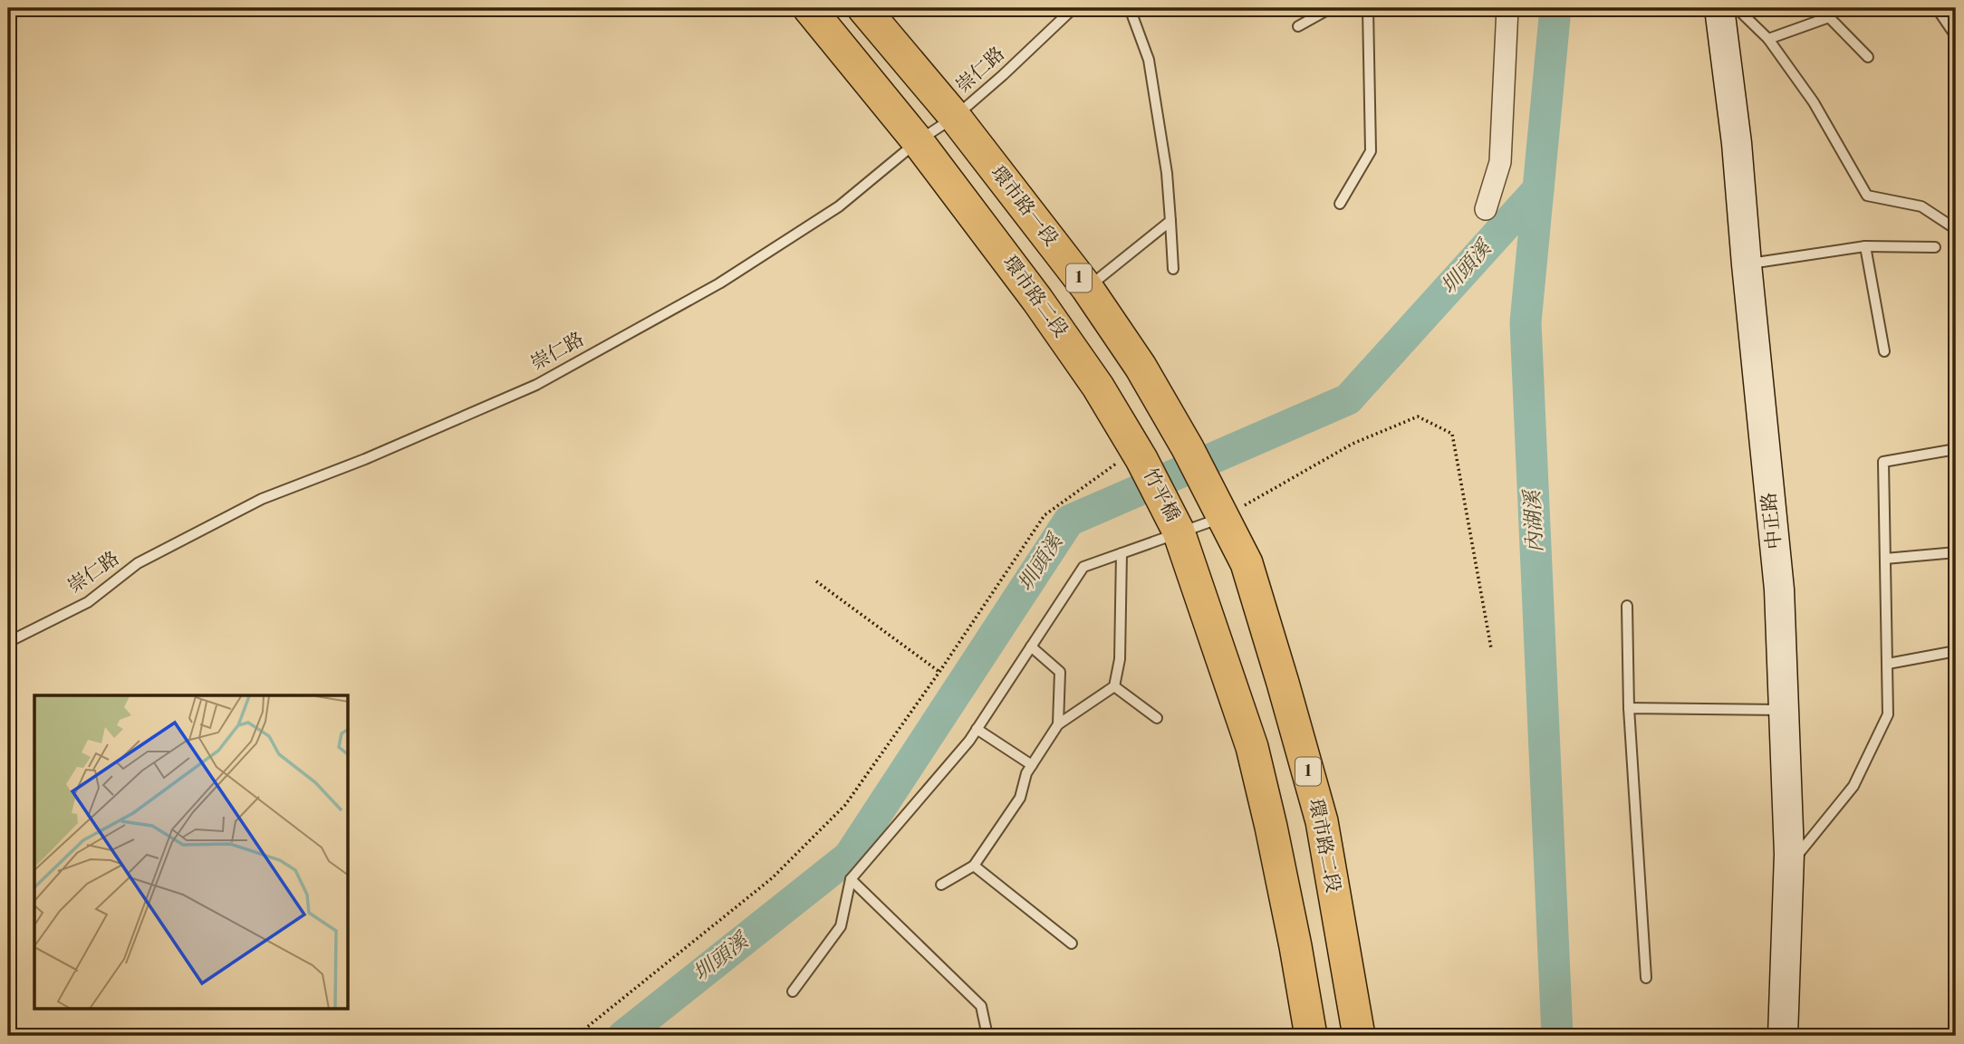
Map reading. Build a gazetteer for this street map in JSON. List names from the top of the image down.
{
  "streets": {
    "main road": [
      "環市路一段",
      "1",
      "環市路二段",
      "竹平橋",
      "中正路"
    ],
    "lane": ["崇仁路"]
  },
  "crossings": [
    ["崇仁路", "環市路一段"],
    ["崇仁路", "1"],
    ["崇仁路", "環市路二段"],
    ["環市路一段", "環市路二段"],
    ["1", "環市路二段"],
    ["1", "竹平橋"],
    ["環市路二段", "竹平橋"]
  ],
  "water": ["圳頭溪", "內湖溪"]
}
